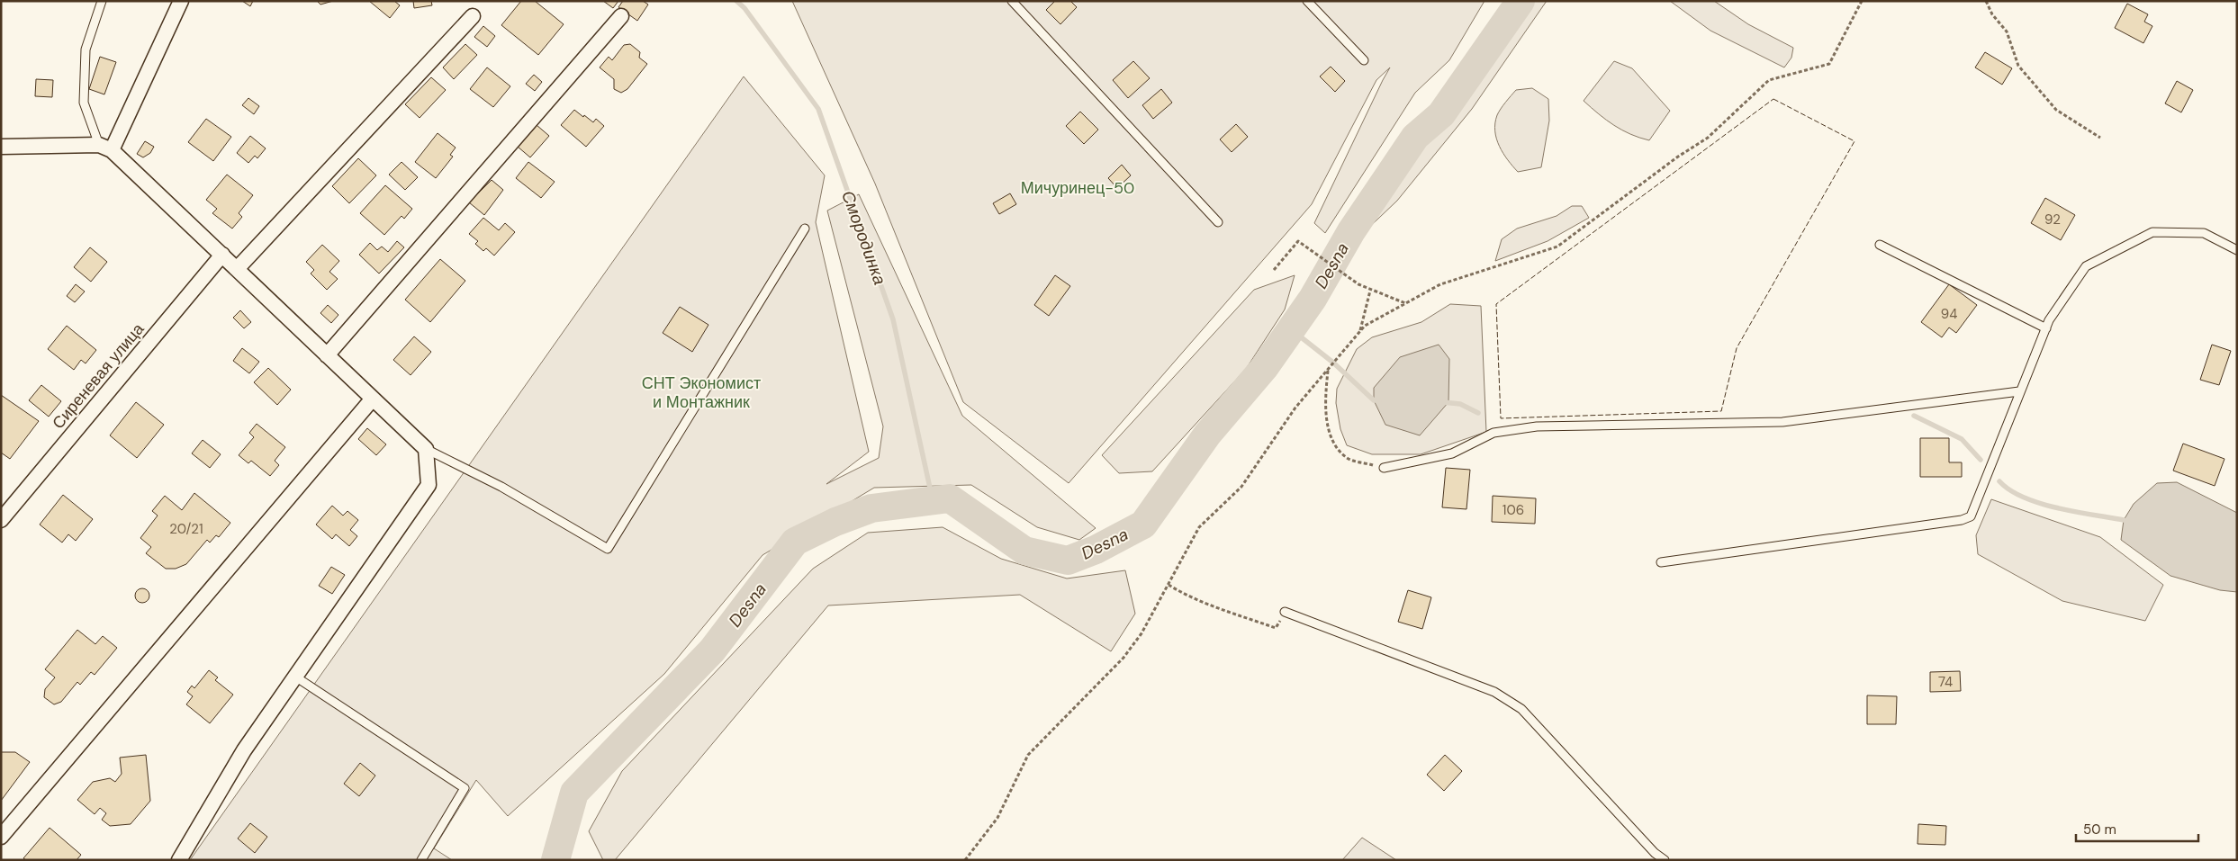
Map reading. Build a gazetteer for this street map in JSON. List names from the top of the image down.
{
  "streets": {
    "street": ["Сиреневая улица"]
  },
  "water": ["Смородинка", "Desna"],
  "parks": ["Мичуринец-50", "СНТ Экономист и Монтажник"],
  "house_numbers": [
    "92",
    "94",
    "106",
    "20/21",
    "74"
  ],
  "scale_bar": "50 m"
}
